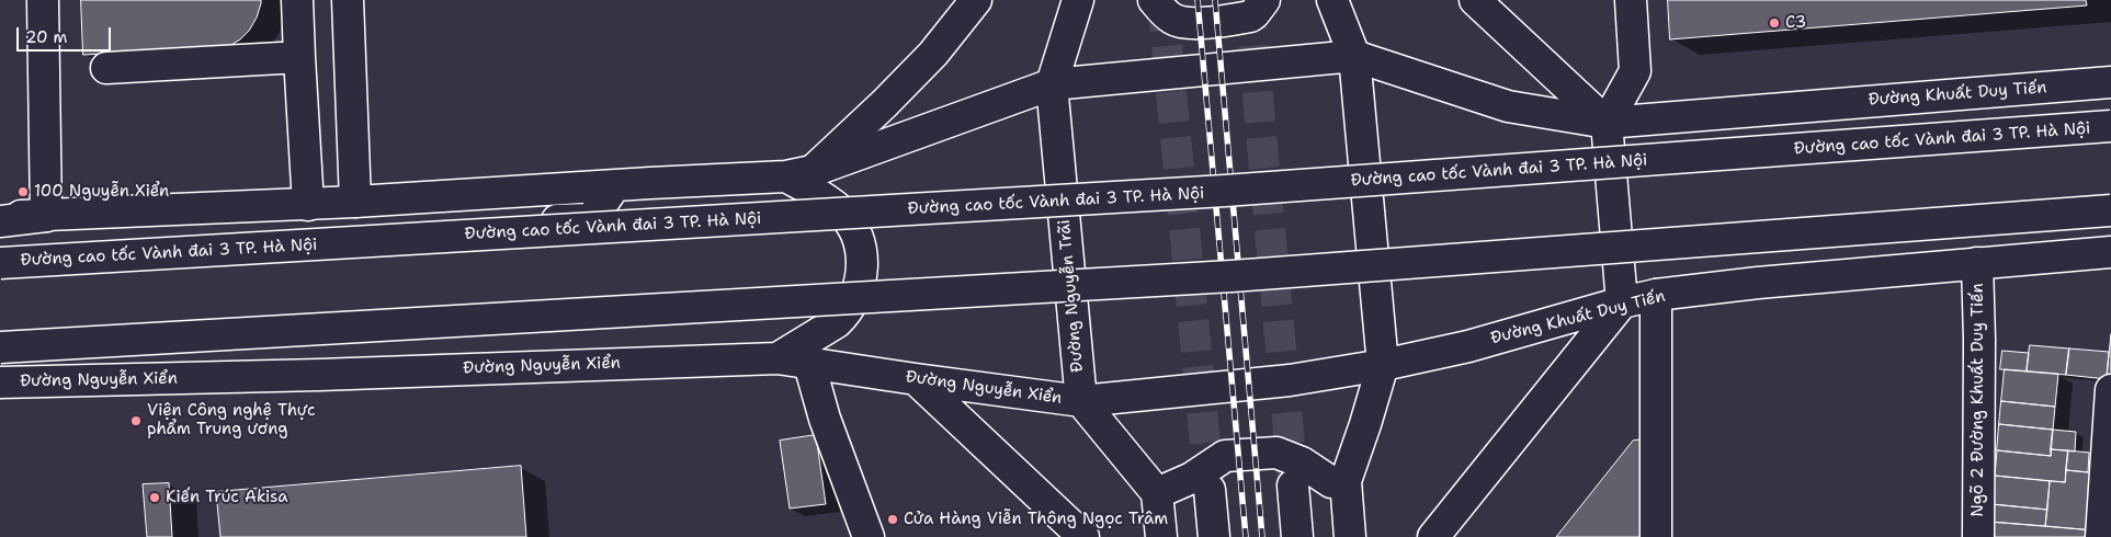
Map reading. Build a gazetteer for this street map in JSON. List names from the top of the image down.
{
  "streets": {
    "main road": [
      "Đường Khuất Duy Tiến",
      "Đường cao tốc Vành đai 3 TP. Hà Nội",
      "Đường Nguyễn Trãi",
      "Đường Nguyễn Xiển",
      "Ngõ 2 Đường Khuất Duy Tiến"
    ]
  },
  "crossings": [
    ["Đường Khuất Duy Tiến", "Đường Nguyễn Trãi"],
    ["Đường Khuất Duy Tiến", "Đường Nguyễn Xiển"],
    ["Đường Khuất Duy Tiến", "Ngõ 2 Đường Khuất Duy Tiến"],
    ["Đường Nguyễn Trãi", "Đường Nguyễn Xiển"]
  ],
  "places": [
    "C3",
    "100 Nguyễn Xiển",
    "Viện Công nghệ Thực phẩm Trung ương",
    "Kiến Trúc Akisa",
    "Cửa Hàng Viễn Thông Ngọc Trâm"
  ],
  "scale_bar": "20 m"
}
